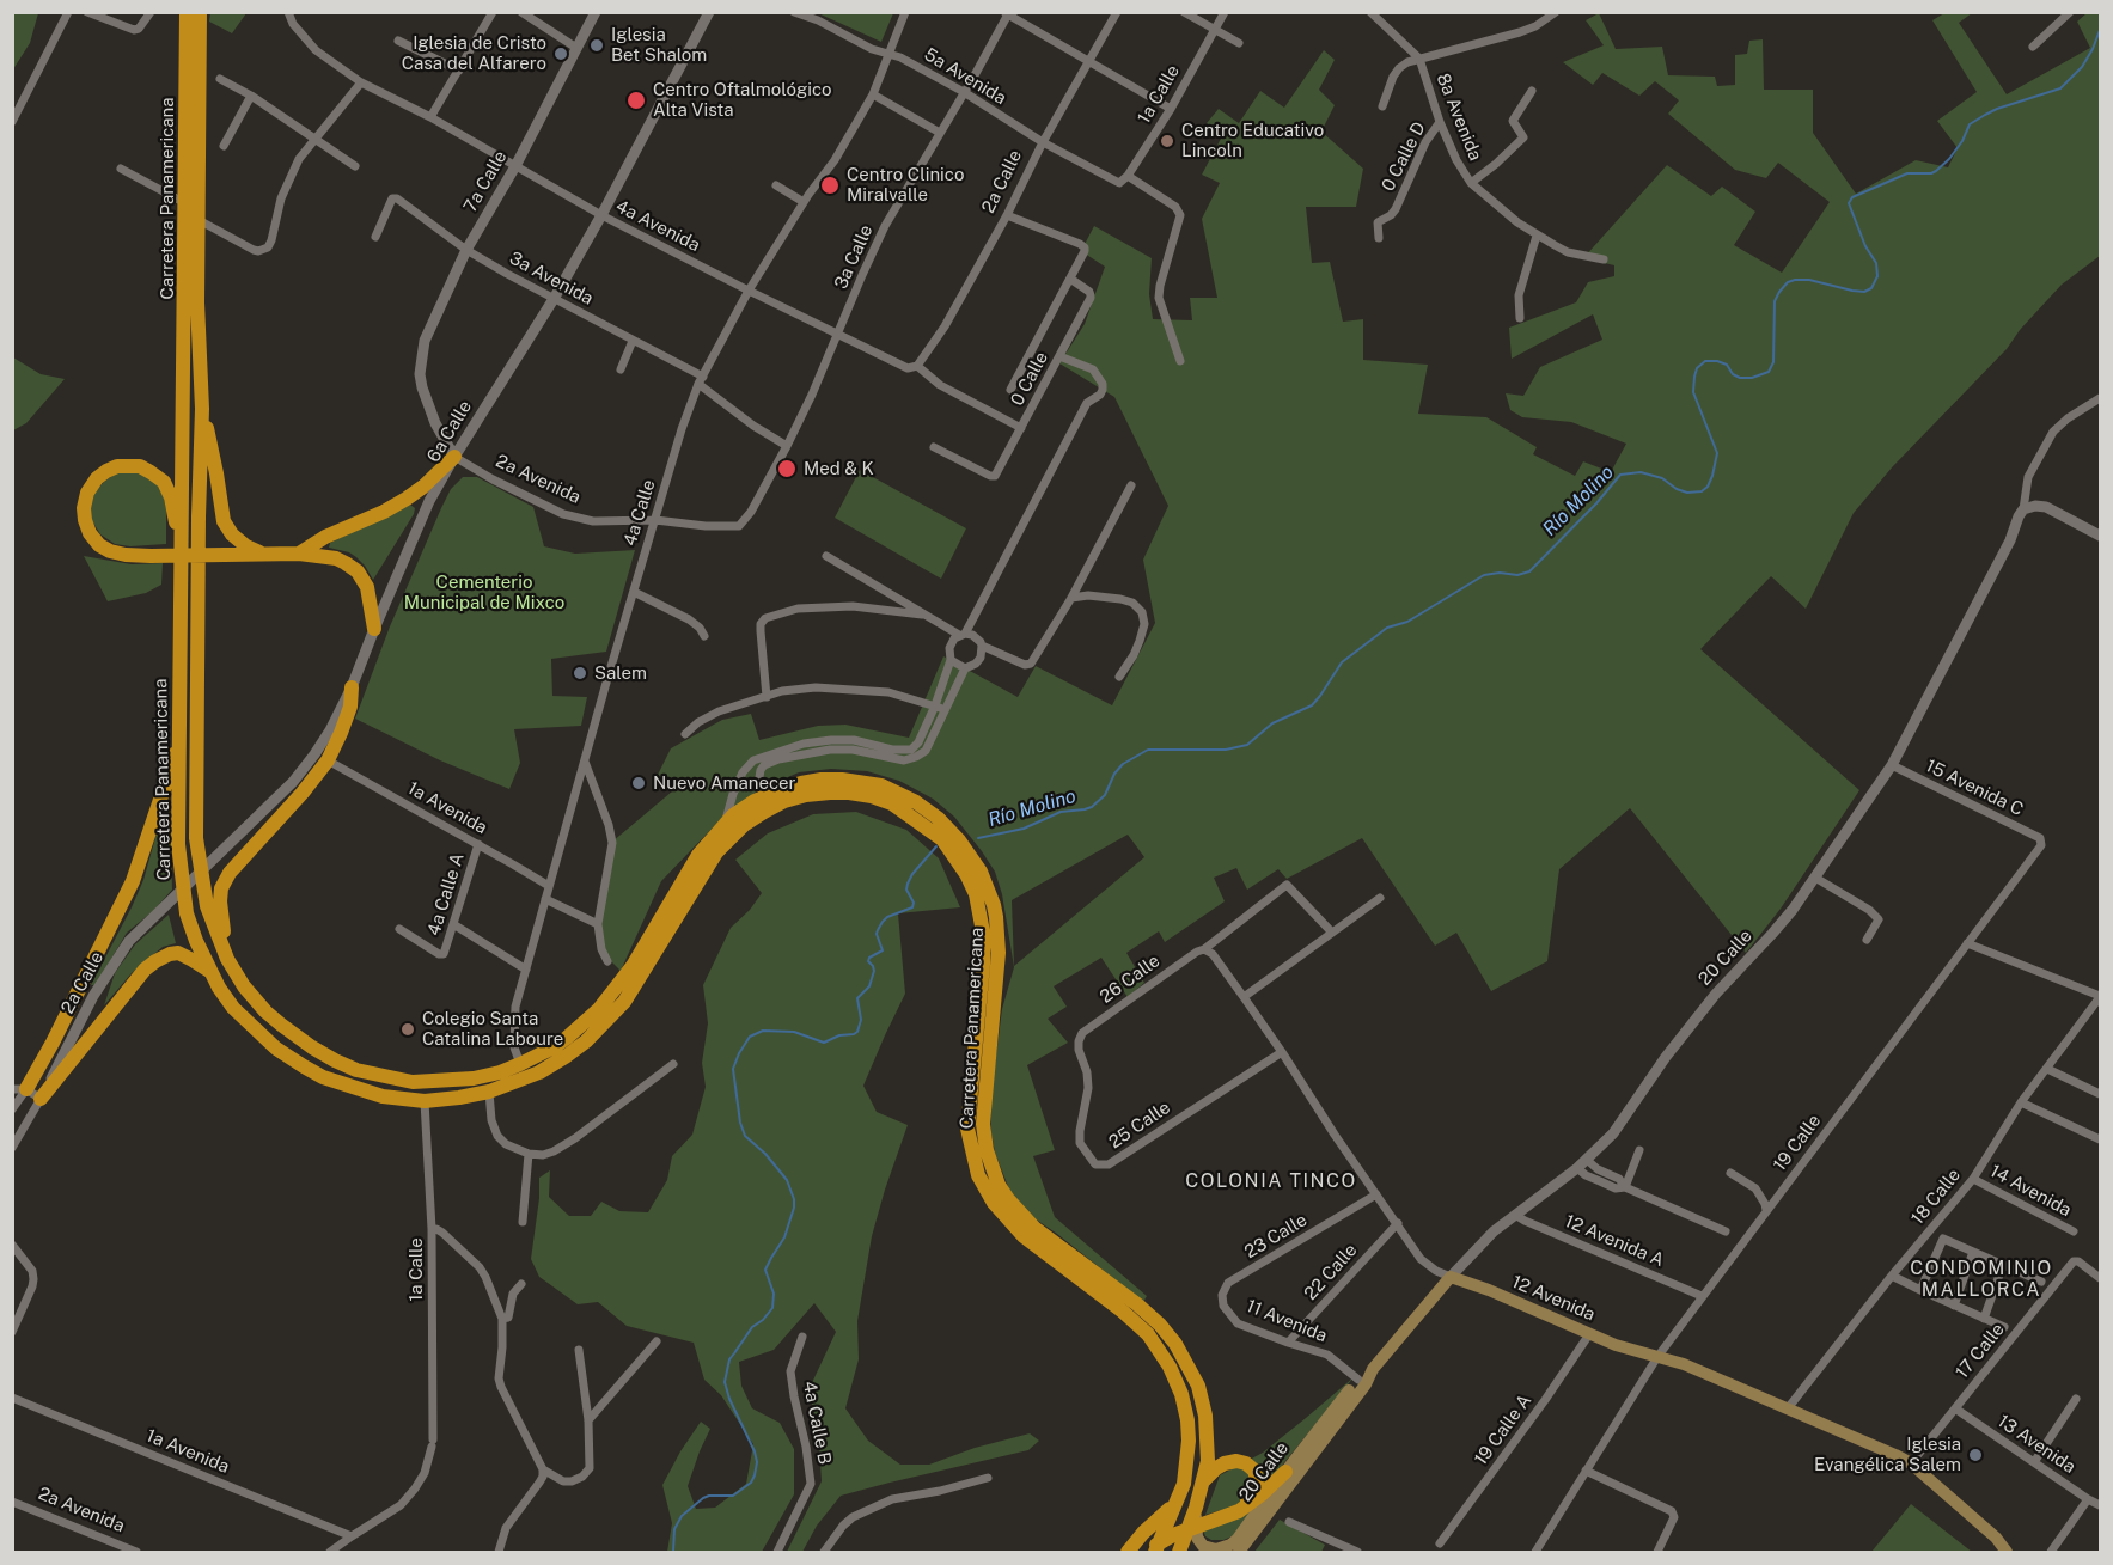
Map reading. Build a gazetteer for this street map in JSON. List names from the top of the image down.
{
  "streets": {
    "highway": ["Carretera Panamericana"],
    "main road": ["20 Calle", "12 Avenida"],
    "street": [
      "5a Avenida",
      "1a Calle",
      "8a Avenida",
      "0 Calle D",
      "7a Calle",
      "2a Calle",
      "4a Avenida",
      "3a Calle",
      "3a Avenida",
      "0 Calle",
      "6a Calle",
      "2a Avenida",
      "4a Calle",
      "15 Avenida C",
      "1a Avenida",
      "4a Calle A",
      "26 Calle",
      "25 Calle",
      "19 Calle",
      "14 Avenida",
      "18 Calle",
      "23 Calle",
      "12 Avenida A",
      "22 Calle",
      "11 Avenida",
      "17 Calle",
      "4a Calle B",
      "19 Calle A",
      "13 Avenida"
    ]
  },
  "crossings": [
    ["5a Avenida", "1a Calle"],
    ["5a Avenida", "2a Calle"],
    ["5a Avenida", "3a Calle"],
    ["5a Avenida", "4a Calle"],
    ["1a Calle", "Carretera Panamericana"],
    ["1a Calle", "1a Avenida"],
    ["8a Avenida", "0 Calle D"],
    ["7a Calle", "4a Avenida"],
    ["7a Calle", "3a Avenida"],
    ["7a Calle", "6a Calle"],
    ["7a Calle", "2a Avenida"],
    ["2a Calle", "4a Avenida"],
    ["2a Calle", "6a Calle"],
    ["Carretera Panamericana", "4a Calle"],
    ["Carretera Panamericana", "20 Calle"],
    ["4a Avenida", "3a Calle"],
    ["4a Avenida", "0 Calle"],
    ["4a Avenida", "6a Calle"],
    ["4a Avenida", "4a Calle"],
    ["3a Calle", "3a Avenida"],
    ["3a Calle", "2a Avenida"],
    ["3a Avenida", "6a Calle"],
    ["3a Avenida", "4a Calle"],
    ["6a Calle", "2a Avenida"],
    ["2a Avenida", "4a Calle"],
    ["4a Calle", "1a Avenida"],
    ["15 Avenida C", "20 Calle"],
    ["15 Avenida C", "19 Calle"],
    ["1a Avenida", "4a Calle A"],
    ["20 Calle", "12 Avenida A"],
    ["20 Calle", "12 Avenida"],
    ["20 Calle", "11 Avenida"],
    ["26 Calle", "25 Calle"],
    ["26 Calle", "12 Avenida"],
    ["25 Calle", "12 Avenida"],
    ["19 Calle", "12 Avenida A"],
    ["19 Calle", "12 Avenida"],
    ["14 Avenida", "18 Calle"],
    ["18 Calle", "12 Avenida"],
    ["23 Calle", "12 Avenida"],
    ["23 Calle", "11 Avenida"],
    ["22 Calle", "12 Avenida"],
    ["22 Calle", "11 Avenida"],
    ["12 Avenida", "17 Calle"],
    ["12 Avenida", "19 Calle A"],
    ["17 Calle", "13 Avenida"]
  ],
  "districts": ["COLONIA TINCO", "CONDOMINIO MALLORCA"],
  "water": ["Río Molino"],
  "parks": ["Cementerio Municipal de Mixco"],
  "places": [
    "Iglesia Bet Shalom",
    "Iglesia de Cristo Casa del Alfarero",
    "Centro Oftalmológico Alta Vista",
    "Centro Educativo Lincoln",
    "Centro Clinico Miralvalle",
    "Med & K",
    "Salem",
    "Nuevo Amanecer",
    "Colegio Santa Catalina Laboure",
    "Iglesia Evangélica Salem"
  ]
}
